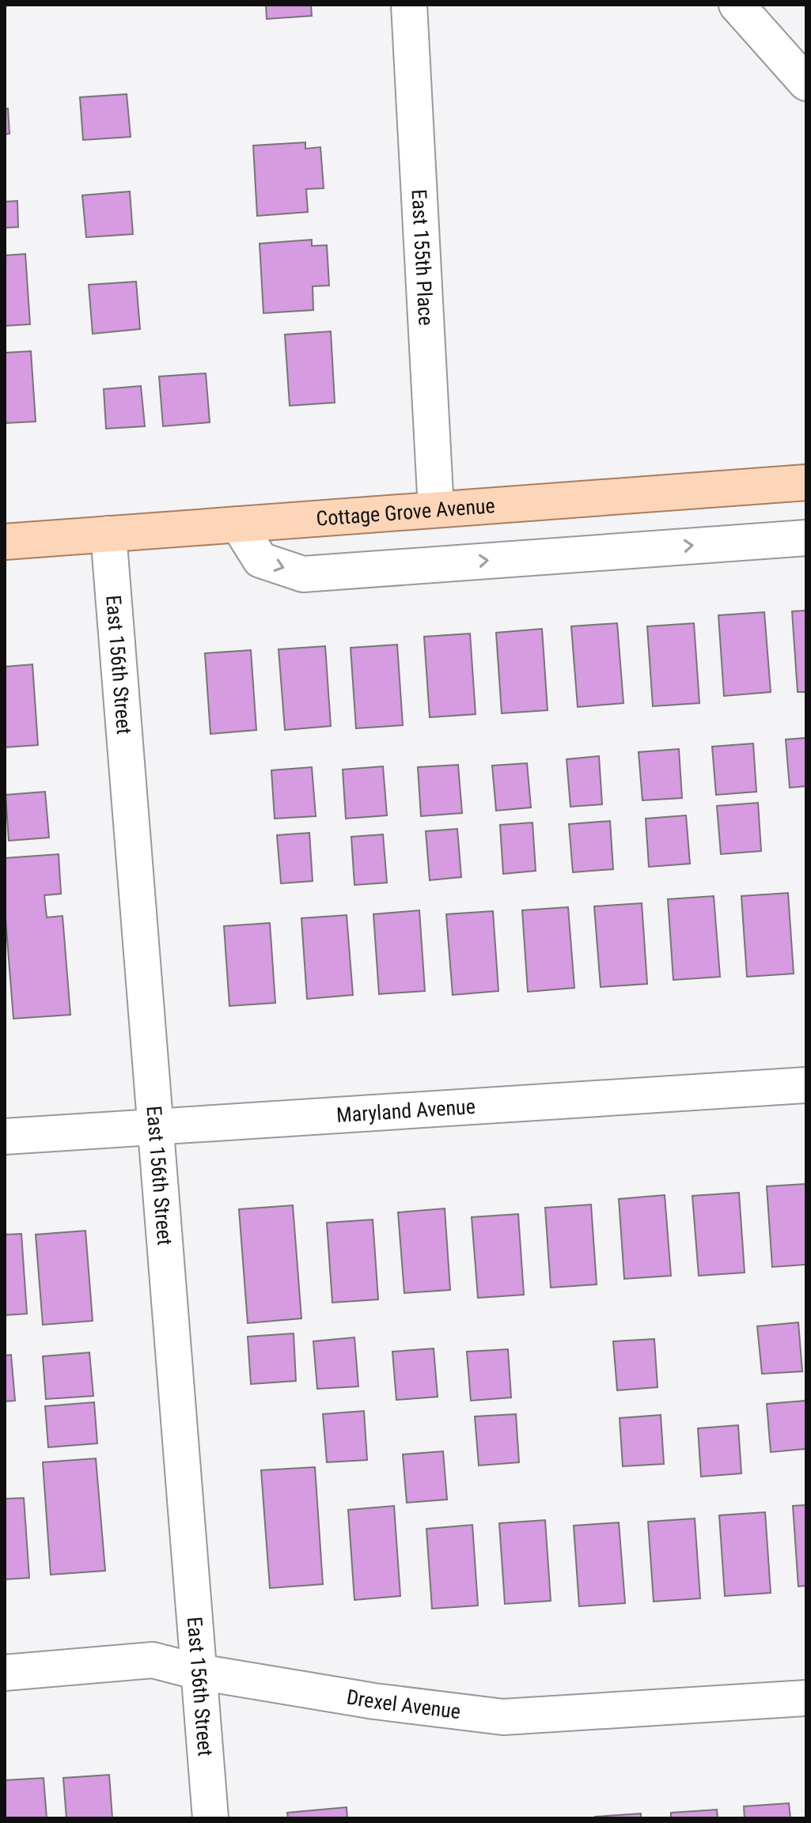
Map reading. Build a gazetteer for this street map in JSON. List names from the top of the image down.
{
  "streets": {
    "main road": ["Cottage Grove Avenue"],
    "street": [
      "East 155th Place",
      "East 156th Street",
      "Maryland Avenue",
      "Drexel Avenue"
    ]
  },
  "crossings": [
    ["East 155th Place", "Cottage Grove Avenue"],
    ["Cottage Grove Avenue", "East 156th Street"],
    ["East 156th Street", "Maryland Avenue"],
    ["East 156th Street", "Drexel Avenue"]
  ]
}
